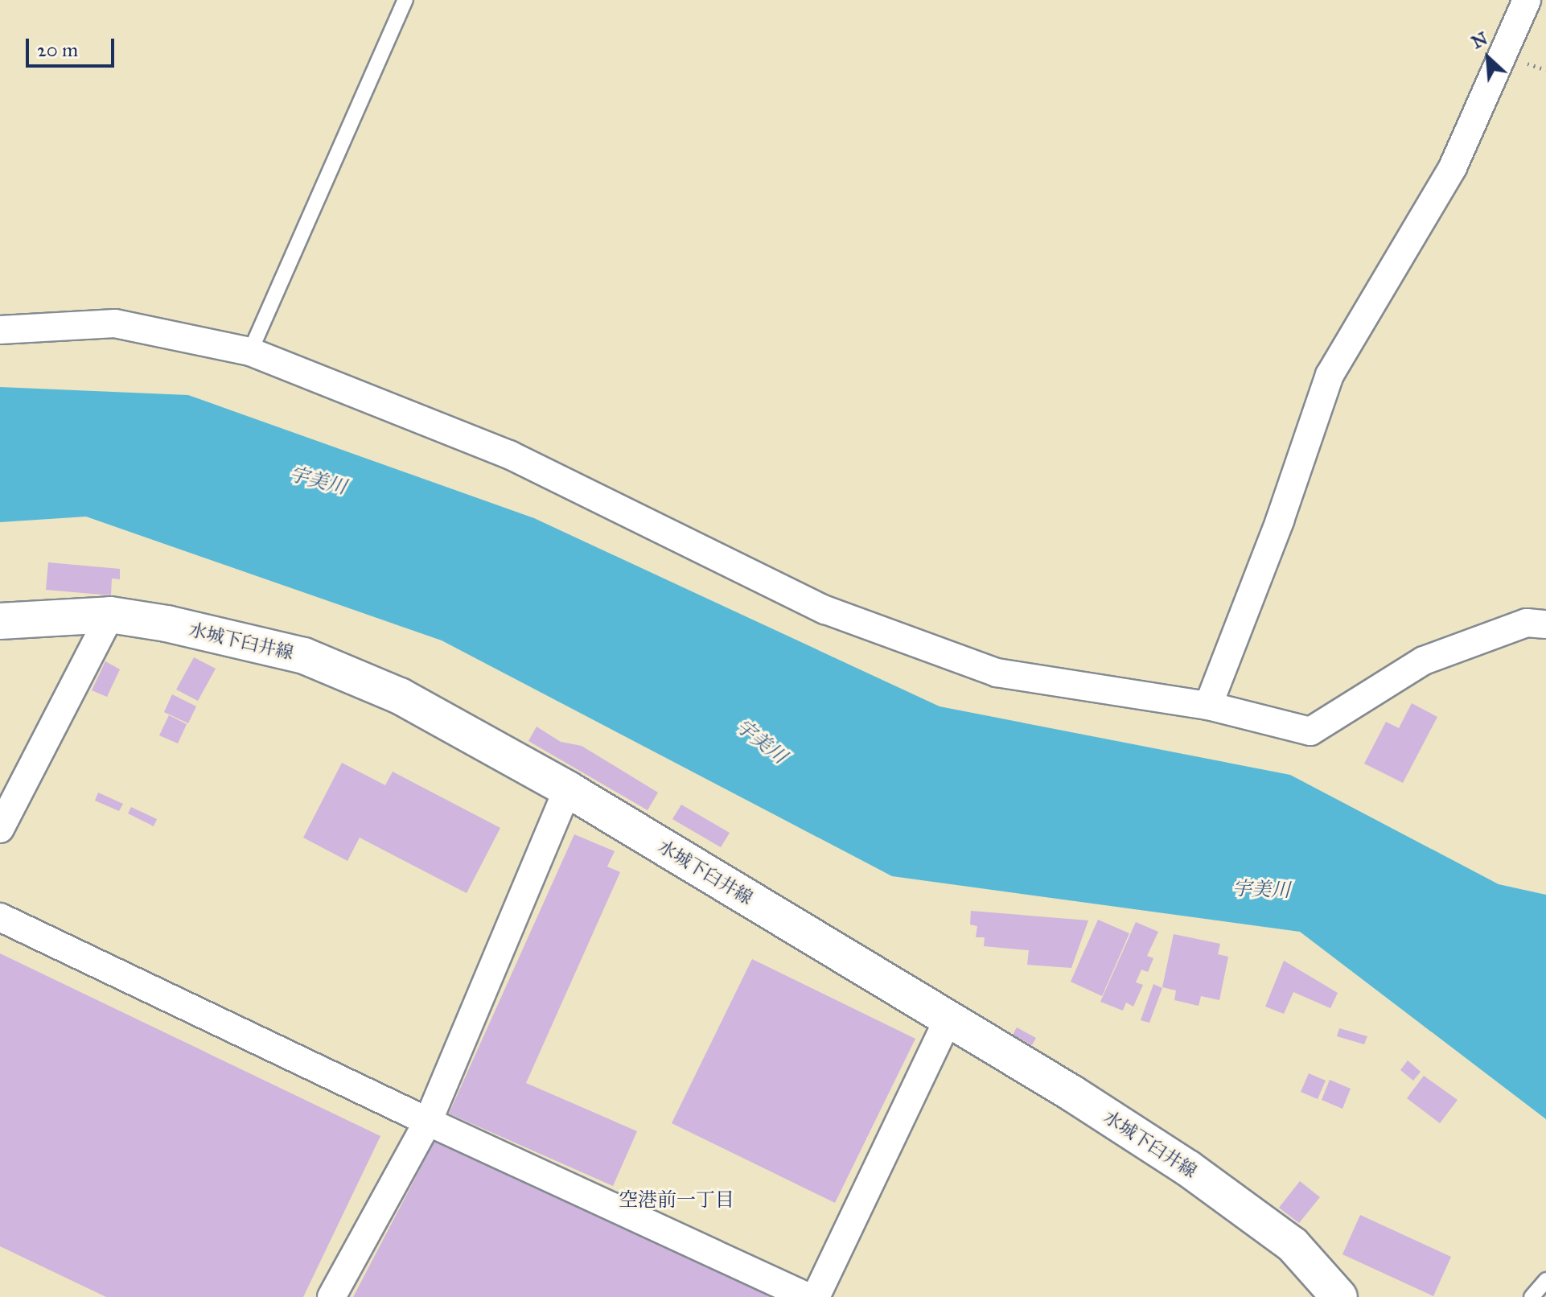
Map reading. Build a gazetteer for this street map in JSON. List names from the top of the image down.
{
  "streets": {
    "main road": ["水城下臼井線"]
  },
  "districts": ["空港前一丁目"],
  "water": ["宇美川"],
  "scale_bar": "20 m",
  "north": "top left"
}
